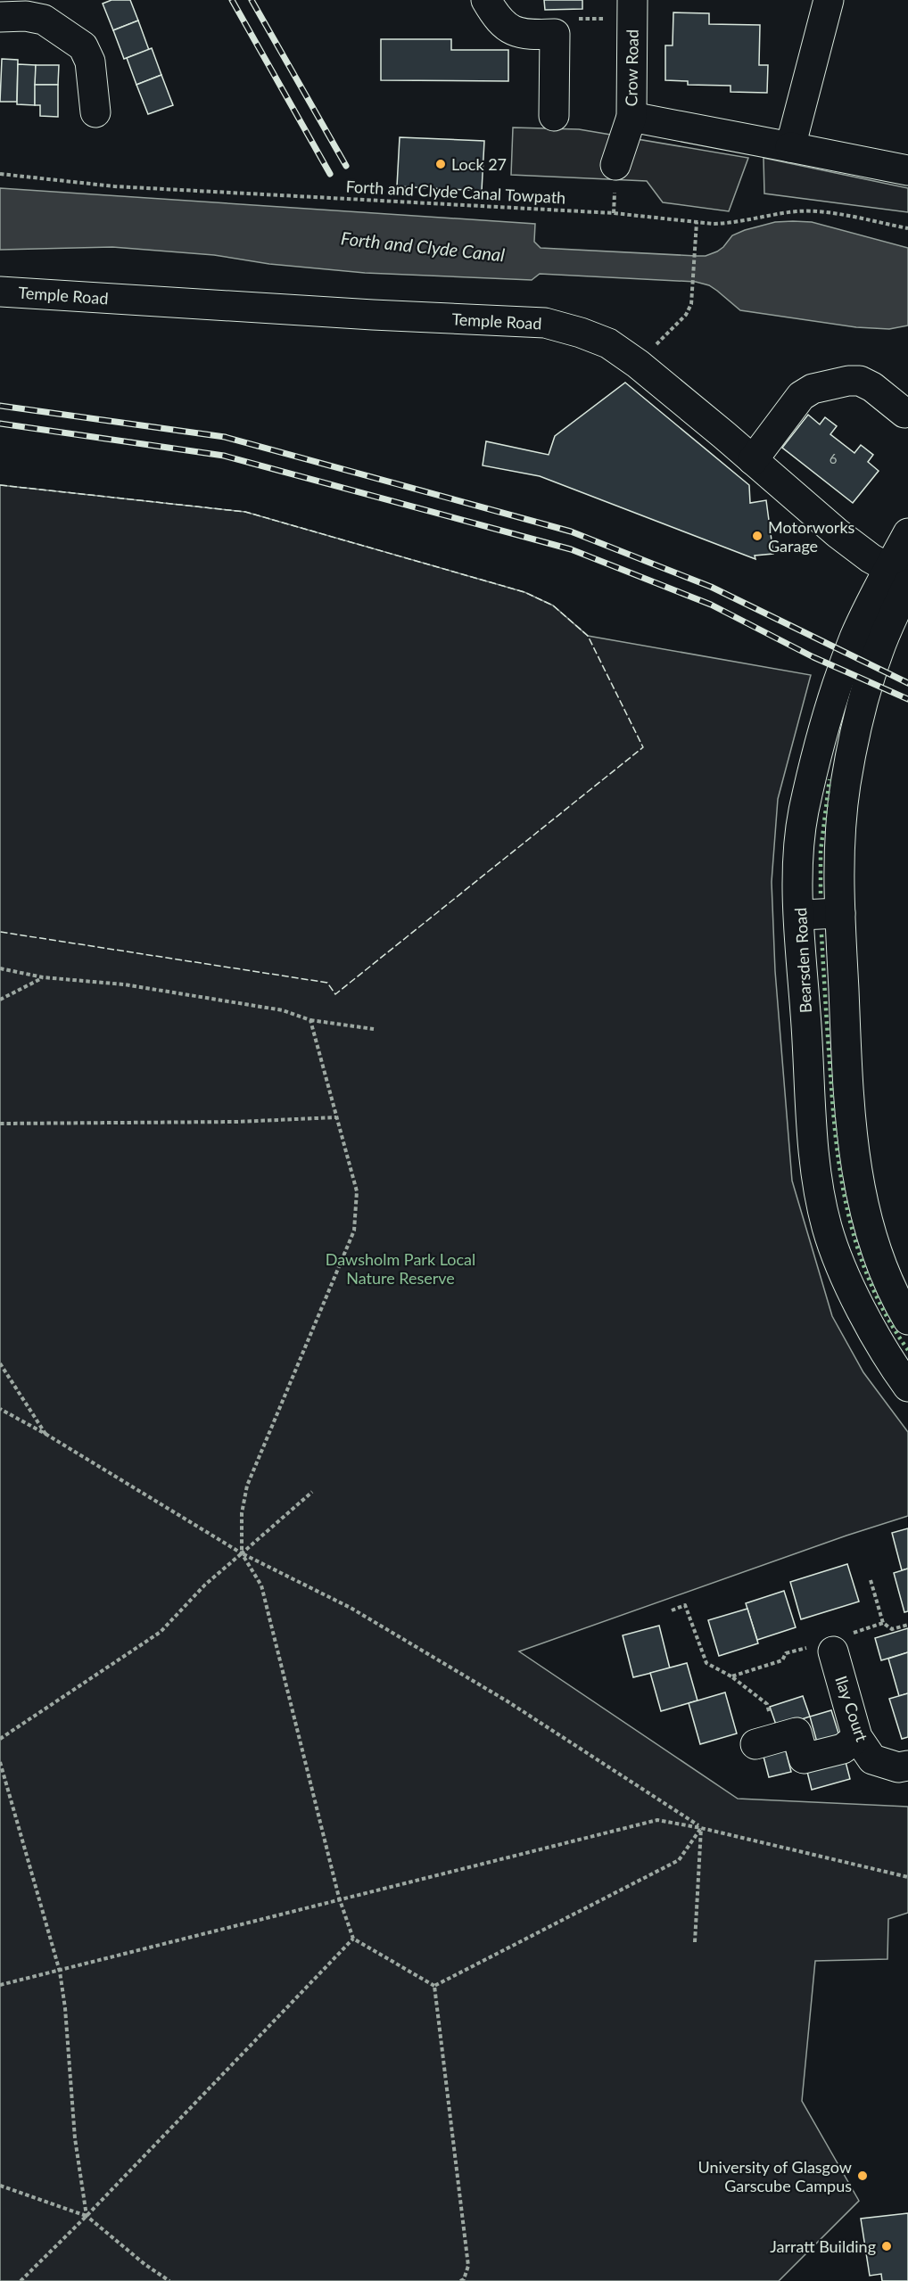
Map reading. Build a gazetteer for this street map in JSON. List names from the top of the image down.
{
  "streets": {
    "main road": [
      "Crow Road",
      "Temple Road",
      "Bearsden Road",
      "Ilay Court"
    ],
    "path": ["Forth and Clyde Canal Towpath"]
  },
  "crossings": [
    ["Temple Road", "Bearsden Road"]
  ],
  "water": ["Forth and Clyde Canal"],
  "parks": ["Dawsholm Park Local Nature Reserve"],
  "places": [
    "Lock 27",
    "Motorworks Garage",
    "University of Glasgow Garscube Campus",
    "Jarratt Building"
  ],
  "house_numbers": ["6"]
}
